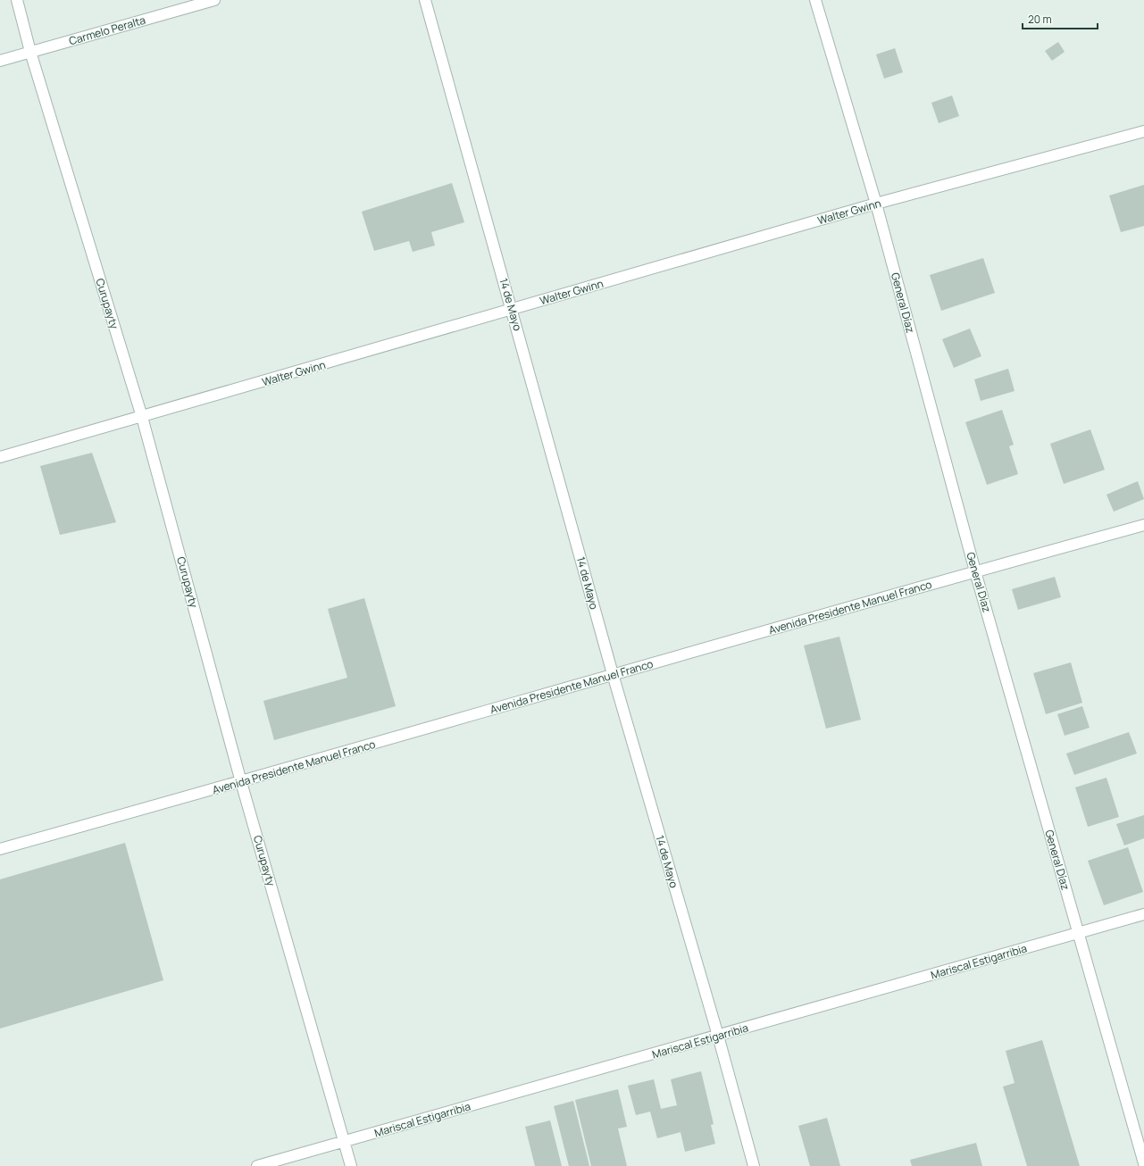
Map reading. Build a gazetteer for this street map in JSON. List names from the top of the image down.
{
  "streets": {
    "street": [
      "Carmelo Peralta",
      "Walter Gwinn",
      "General Díaz",
      "Curupayty",
      "14 de Mayo",
      "Avenida Presidente Manuel Franco",
      "Mariscal Estigarribia"
    ]
  },
  "crossings": [
    ["Carmelo Peralta", "Curupayty"],
    ["Walter Gwinn", "General Díaz"],
    ["Walter Gwinn", "Curupayty"],
    ["Walter Gwinn", "14 de Mayo"],
    ["General Díaz", "Avenida Presidente Manuel Franco"],
    ["General Díaz", "Mariscal Estigarribia"],
    ["Curupayty", "Avenida Presidente Manuel Franco"],
    ["Curupayty", "Mariscal Estigarribia"],
    ["14 de Mayo", "Avenida Presidente Manuel Franco"],
    ["14 de Mayo", "Mariscal Estigarribia"]
  ],
  "scale_bar": "20 m"
}
